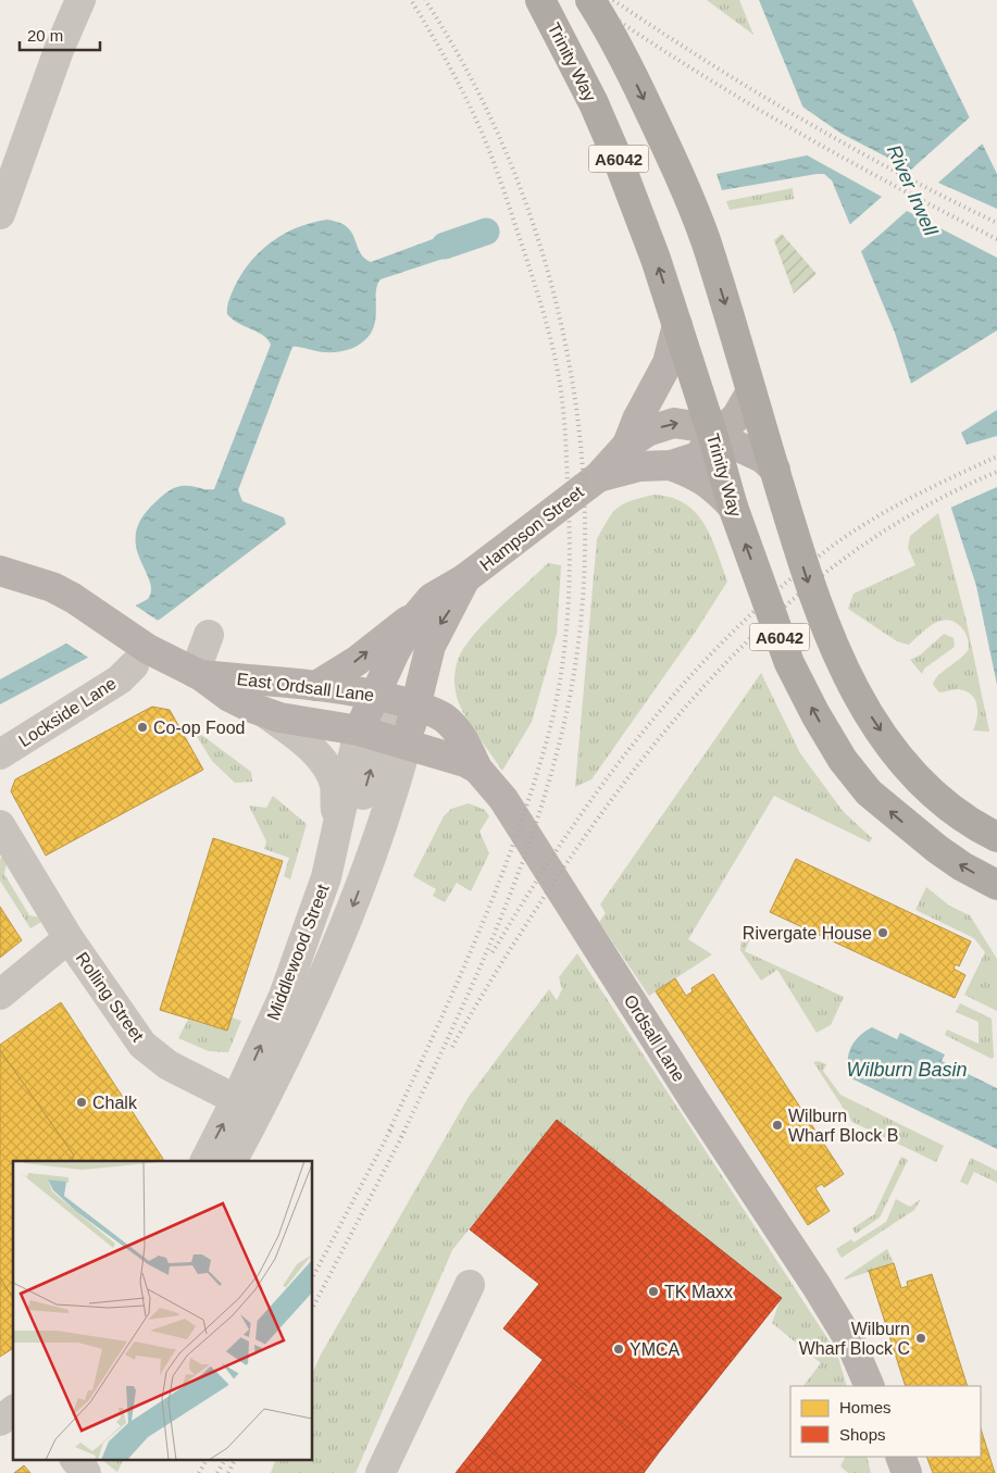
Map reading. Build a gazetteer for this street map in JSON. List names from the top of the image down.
{
  "streets": {
    "highway": ["Trinity Way", "A6042"],
    "main road": ["Hampson Street", "East Ordsall Lane", "Ordsall Lane"],
    "street": ["Lockside Lane", "Middlewood Street", "Rolling Street"]
  },
  "crossings": [
    ["Trinity Way", "Hampson Street"],
    ["A6042", "Hampson Street"],
    ["Hampson Street", "East Ordsall Lane"],
    ["Hampson Street", "Middlewood Street"],
    ["Hampson Street", "Ordsall Lane"],
    ["East Ordsall Lane", "Lockside Lane"],
    ["East Ordsall Lane", "Middlewood Street"],
    ["East Ordsall Lane", "Ordsall Lane"],
    ["Middlewood Street", "Rolling Street"],
    ["Middlewood Street", "Ordsall Lane"]
  ],
  "water": ["River Irwell", "Wilburn Basin"],
  "places": [
    "Co-op Food",
    "Rivergate House",
    "Chalk",
    "Wilburn Wharf Block B",
    "TK Maxx",
    "Wilburn Wharf Block C",
    "YMCA"
  ],
  "legend": ["Homes", "Shops"],
  "scale_bar": "20 m"
}
